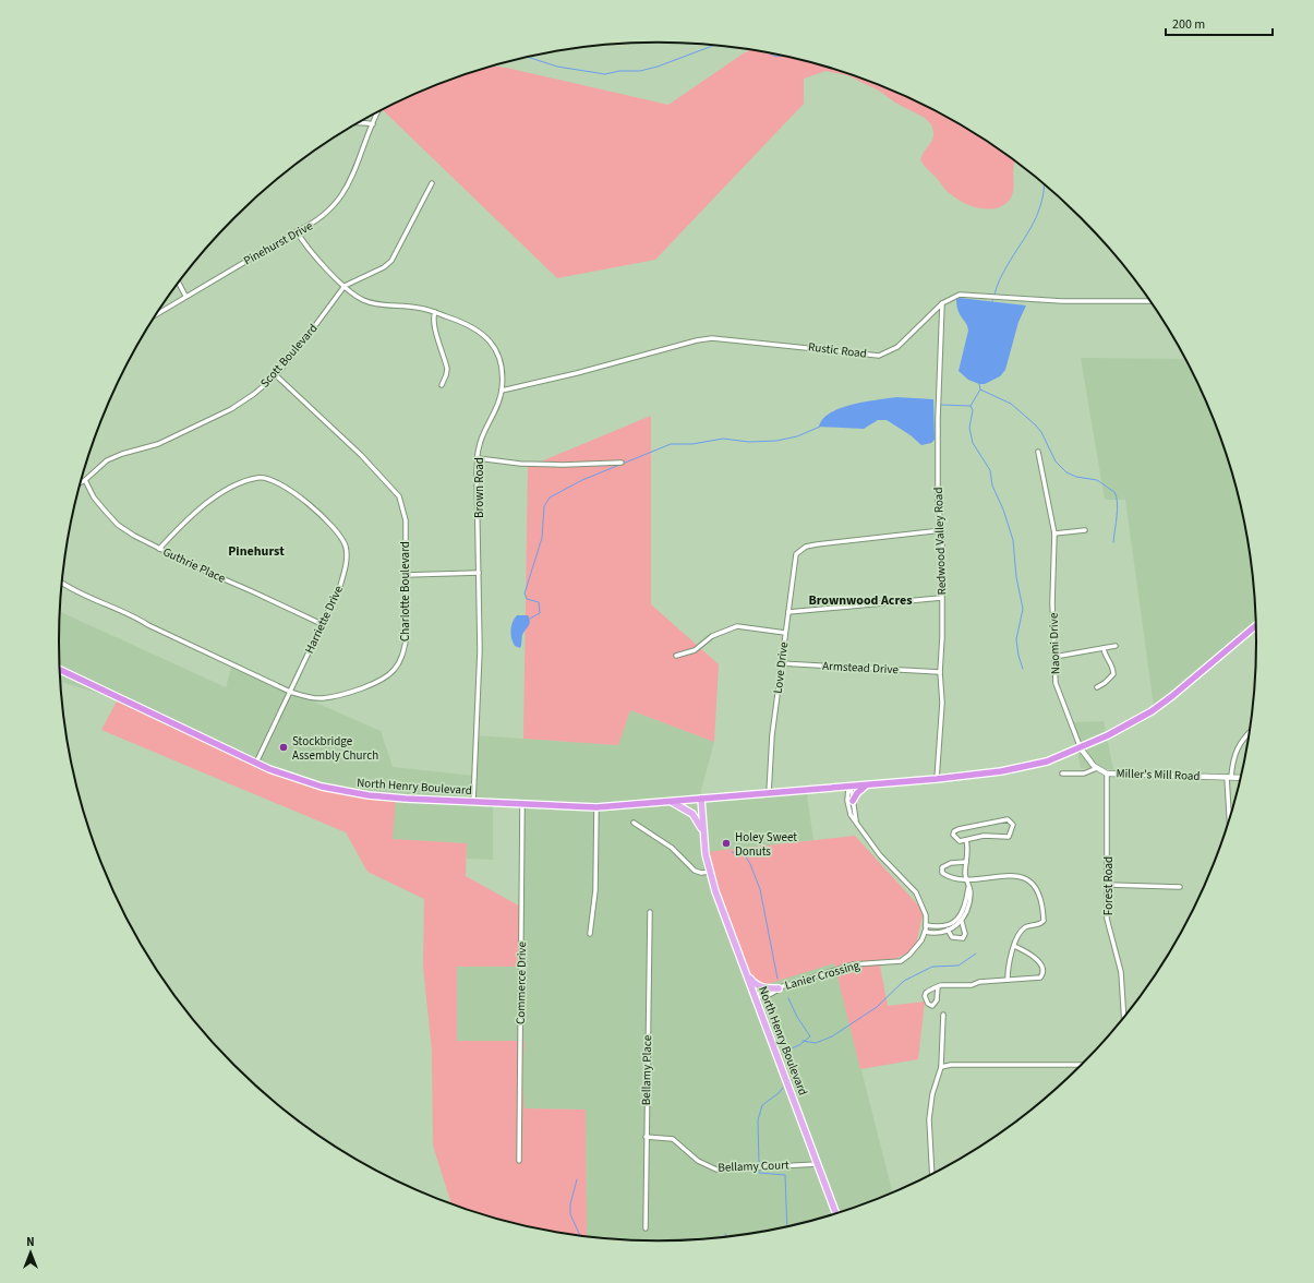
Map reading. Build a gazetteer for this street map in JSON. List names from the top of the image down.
{
  "streets": {
    "highway": ["North Henry Boulevard"],
    "street": [
      "Pinehurst Drive",
      "Rustic Road",
      "Scott Boulevard",
      "Brown Road",
      "Redwood Valley Road",
      "Guthrie Place",
      "Charlotte Boulevard",
      "Harriette Drive",
      "Naomi Drive",
      "Love Drive",
      "Armstead Drive",
      "Miller's Mill Road",
      "Forest Road",
      "Lanier Crossing",
      "Commerce Drive",
      "Bellamy Place",
      "Bellamy Court"
    ]
  },
  "crossings": [
    ["Pinehurst Drive", "Brown Road"],
    ["Rustic Road", "Brown Road"],
    ["Rustic Road", "Redwood Valley Road"],
    ["Scott Boulevard", "Brown Road"],
    ["Scott Boulevard", "Guthrie Place"],
    ["Scott Boulevard", "Charlotte Boulevard"],
    ["Brown Road", "North Henry Boulevard"],
    ["Redwood Valley Road", "Love Drive"],
    ["Redwood Valley Road", "Armstead Drive"],
    ["Guthrie Place", "Harriette Drive"],
    ["Charlotte Boulevard", "Harriette Drive"],
    ["Harriette Drive", "North Henry Boulevard"],
    ["Naomi Drive", "Miller's Mill Road"],
    ["Love Drive", "Armstead Drive"],
    ["Miller's Mill Road", "Forest Road"],
    ["North Henry Boulevard", "Lanier Crossing"],
    ["North Henry Boulevard", "Commerce Drive"],
    ["North Henry Boulevard", "Bellamy Court"],
    ["Bellamy Place", "Bellamy Court"]
  ],
  "districts": ["Pinehurst", "Brownwood Acres"],
  "places": ["Stockbridge Assembly Church", "Holey Sweet Donuts"],
  "scale_bar": "200 m",
  "north": "top"
}
